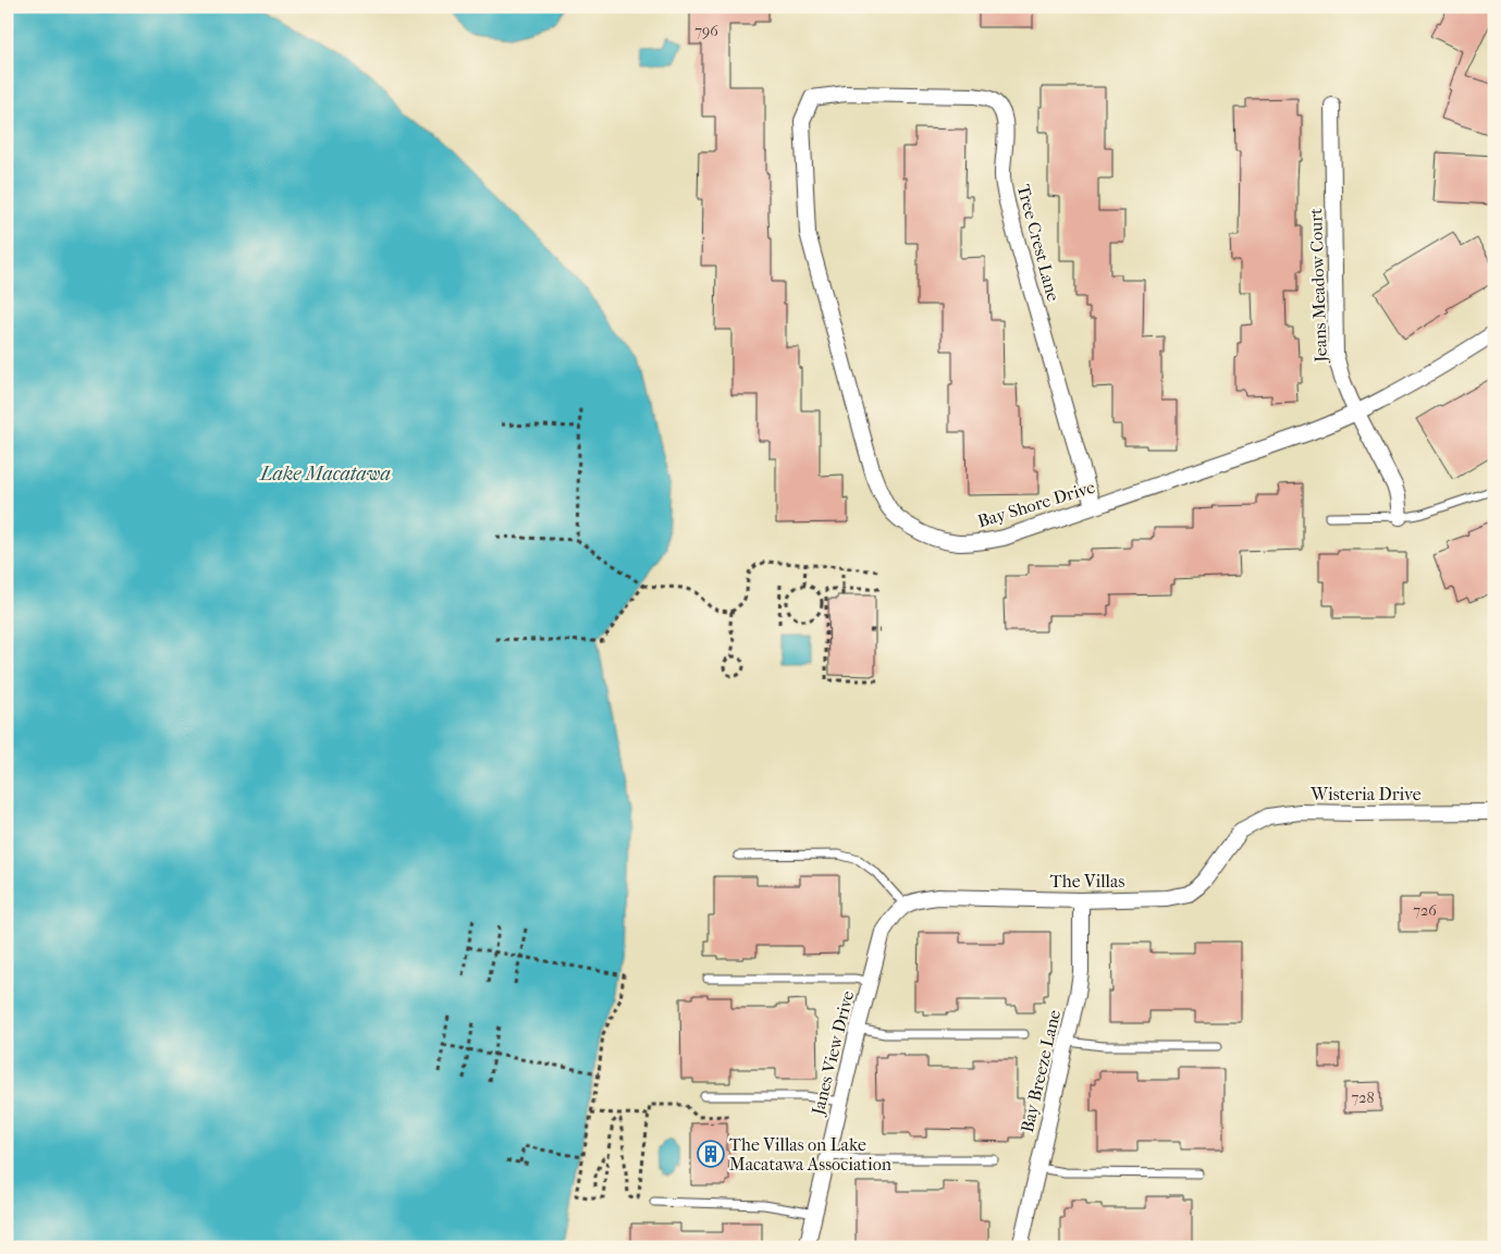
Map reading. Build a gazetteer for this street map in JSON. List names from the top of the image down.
{
  "streets": {
    "street": [
      "Tree Crest Lane",
      "Jeans Meadow Court",
      "Bay Shore Drive",
      "Wisteria Drive",
      "The Villas",
      "Janes View Drive",
      "Bay Breeze Lane"
    ]
  },
  "crossings": [
    ["Tree Crest Lane", "Bay Shore Drive"],
    ["Jeans Meadow Court", "Bay Shore Drive"],
    ["Wisteria Drive", "The Villas"],
    ["The Villas", "Janes View Drive"],
    ["The Villas", "Bay Breeze Lane"]
  ],
  "water": ["Lake Macatawa"],
  "places": {
    "building": ["The Villas on Lake Macatawa Association"]
  },
  "house_numbers": ["796", "726", "728"]
}
